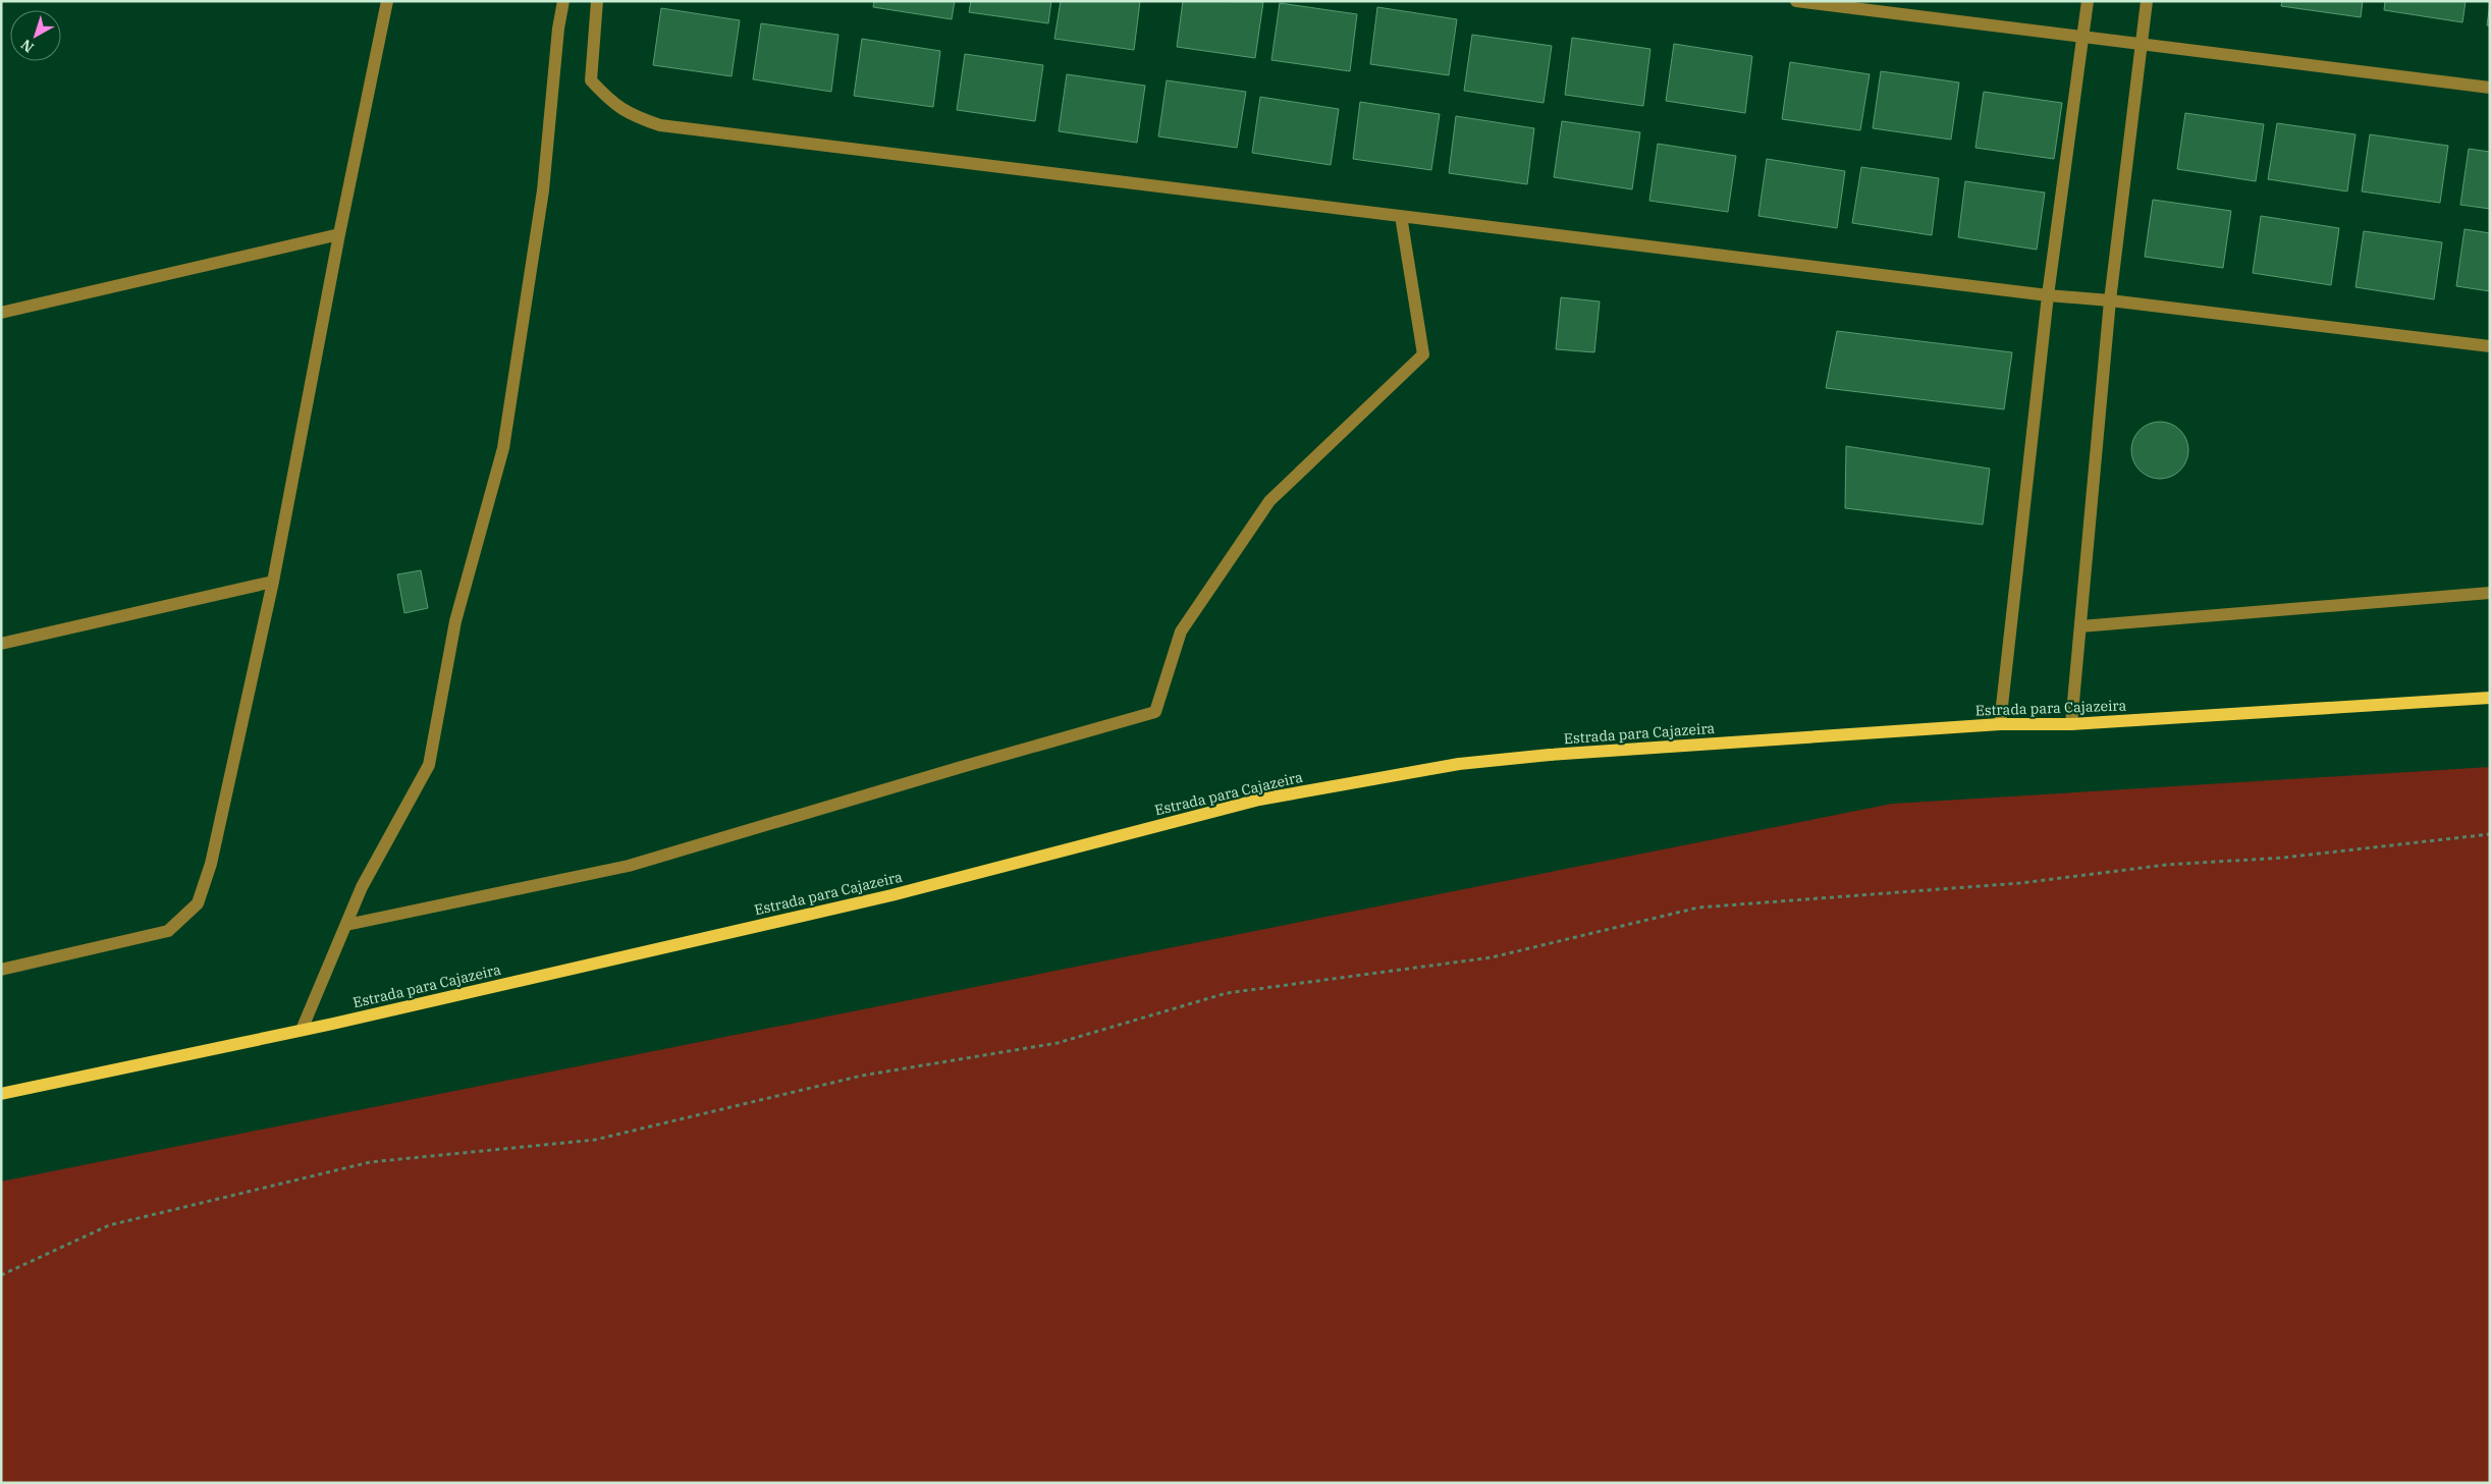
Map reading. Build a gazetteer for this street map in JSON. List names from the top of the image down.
{
  "streets": {
    "main road": ["Estrada para Cajazeira"]
  },
  "north": "bottom left"
}
